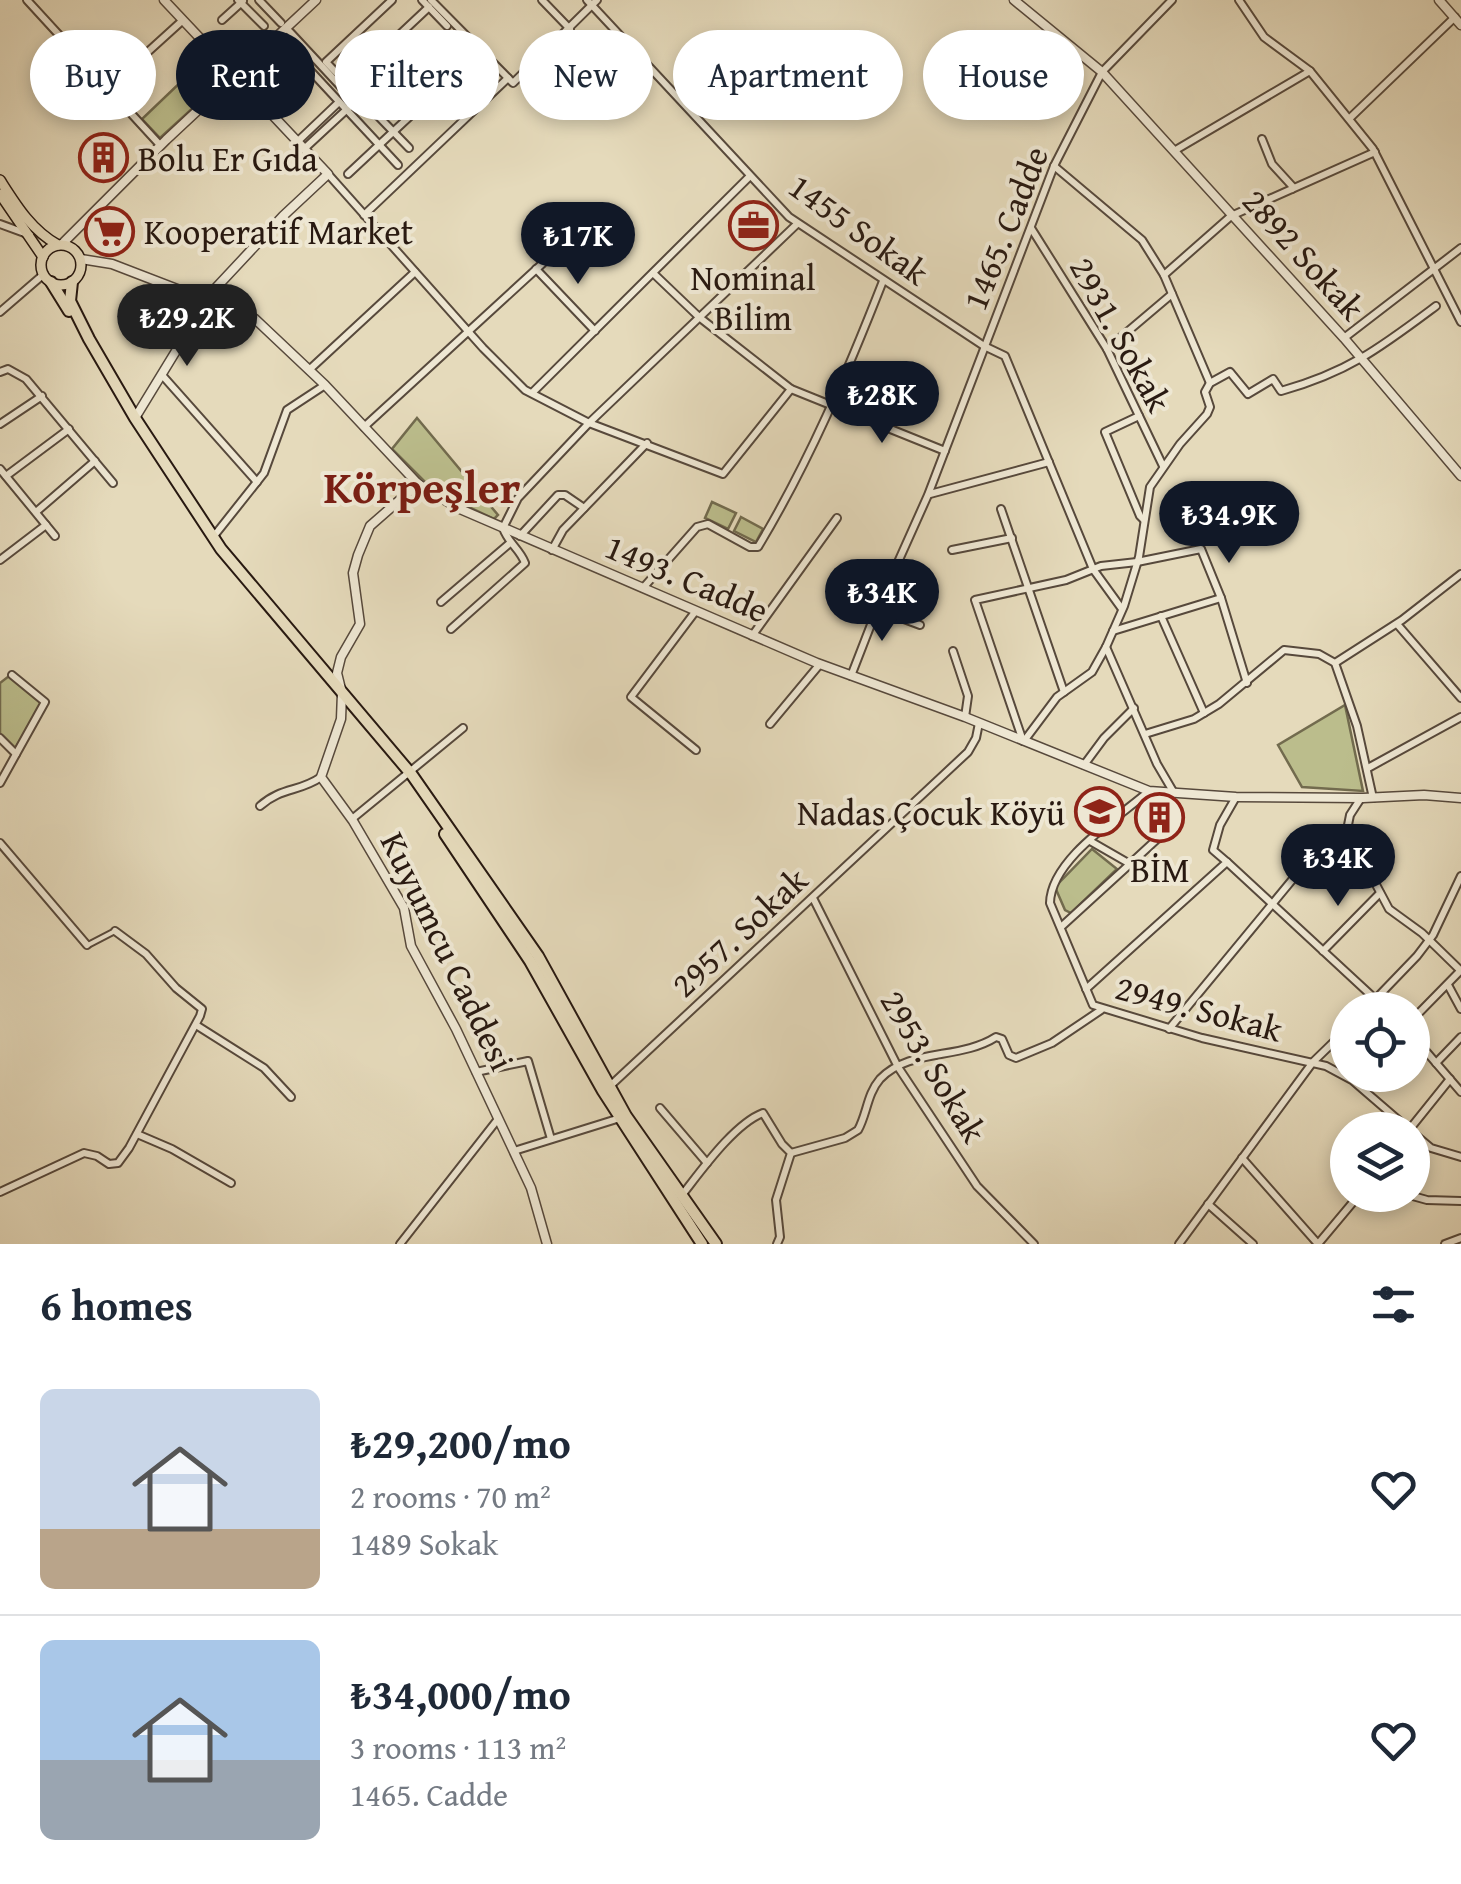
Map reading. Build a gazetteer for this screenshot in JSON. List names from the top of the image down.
{
  "streets": {
    "street": [
      "1465. Cadde",
      "1455 Sokak",
      "2892 Sokak",
      "2931. Sokak",
      "1493. Cadde",
      "2957. Sokak",
      "Kuyumcu Caddesi",
      "2949. Sokak",
      "2953. Sokak"
    ]
  },
  "crossings": [
    ["1465. Cadde", "1455 Sokak"],
    ["1465. Cadde", "2892 Sokak"],
    ["1465. Cadde", "2931. Sokak"],
    ["1465. Cadde", "1493. Cadde"],
    ["1493. Cadde", "2957. Sokak"],
    ["1493. Cadde", "2949. Sokak"],
    ["2957. Sokak", "2953. Sokak"]
  ],
  "districts": ["Körpeşler"],
  "places": {
    "building": ["Bolu Er Gıda", "BİM"],
    "office": ["Nominal Bilim"],
    "supermarket": ["Kooperatif Market"],
    "school or university": ["Nadas Çocuk Köyü"]
  },
  "page": {
    "chip": [
      "Buy",
      "Rent",
      "Filters",
      "New",
      "Apartment",
      "House"
    ],
    "price": [
      "₺17K",
      "₺29.2K",
      "₺28K",
      "₺34.9K",
      "₺34K",
      "₺34K"
    ],
    "heading": "6 homes",
    "list": [
      {
        "name": "₺29,200/mo",
        "note": "2 rooms · 70 m² · 1489 Sokak"
      },
      {
        "name": "₺34,000/mo",
        "note": "3 rooms · 113 m² · 1465. Cadde"
      }
    ]
  }
}
